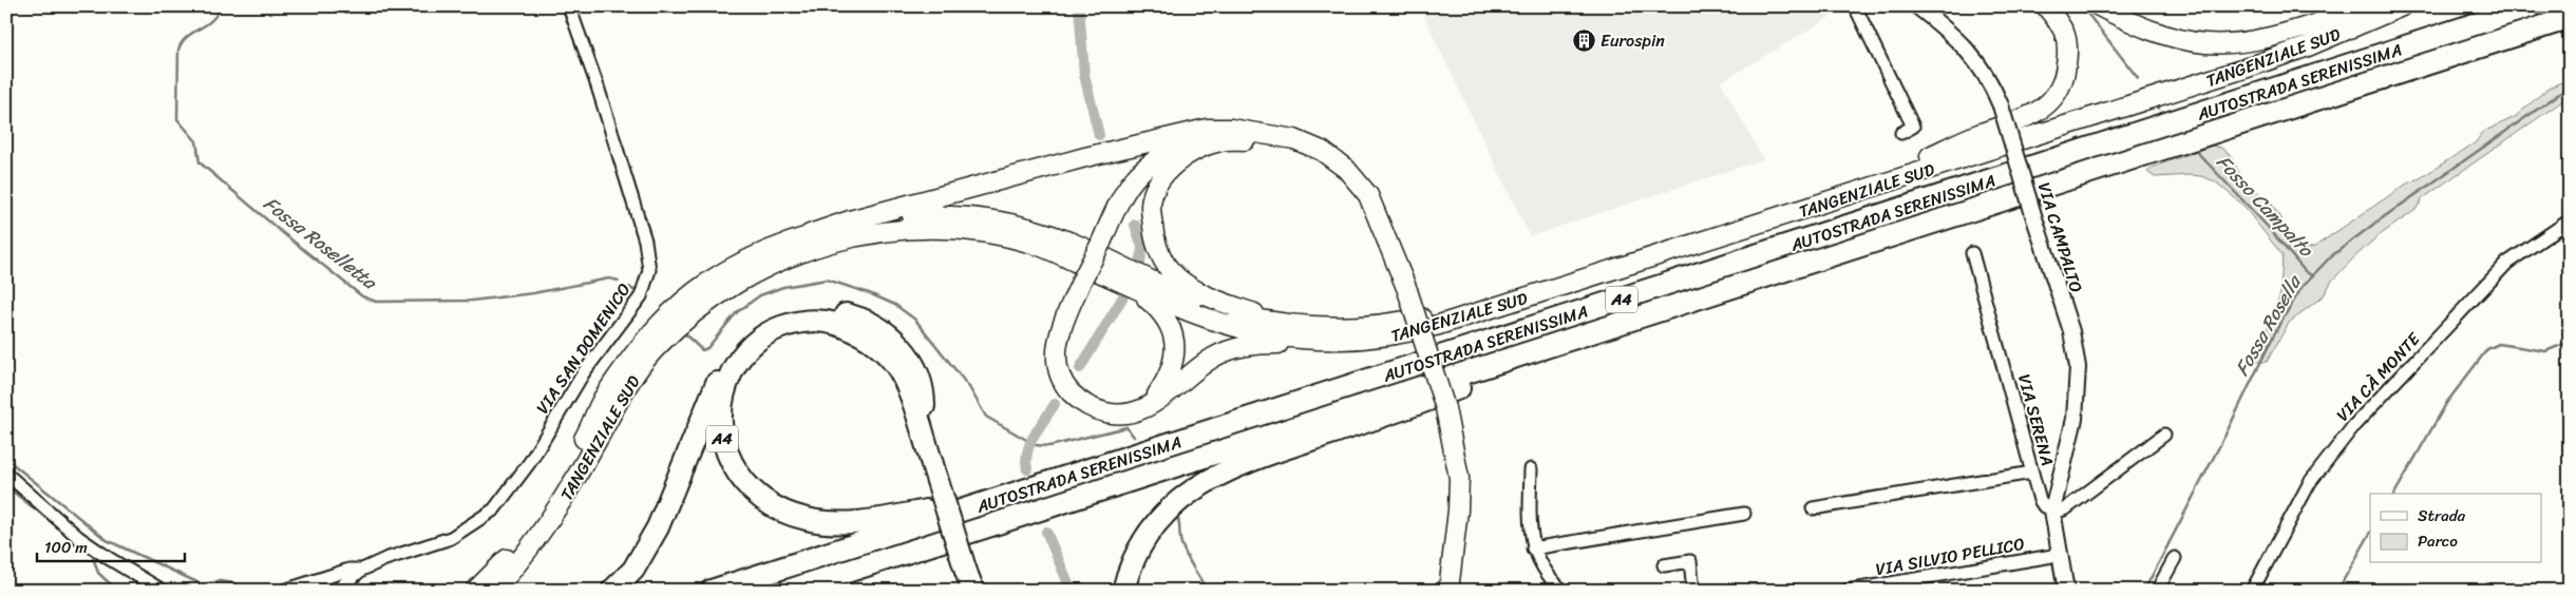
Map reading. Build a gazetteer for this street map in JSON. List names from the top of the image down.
{
  "streets": {
    "highway": ["TANGENZIALE SUD", "AUTOSTRADA SERENISSIMA", "A4"],
    "street": [
      "VIA CAMPALTO",
      "VIA SAN DOMENICO",
      "VIA CÀ MONTE",
      "VIA SERENA",
      "VIA SILVIO PELLICO"
    ]
  },
  "crossings": [
    ["AUTOSTRADA SERENISSIMA", "A4"],
    ["VIA CAMPALTO", "VIA SERENA"],
    ["VIA SERENA", "VIA SILVIO PELLICO"]
  ],
  "water": ["Fosso Campalto", "Fossa Roselletta", "Fossa Rosella"],
  "places": {
    "building": ["Eurospin"]
  },
  "legend": ["Strada", "Parco"],
  "scale_bar": "100 m"
}
